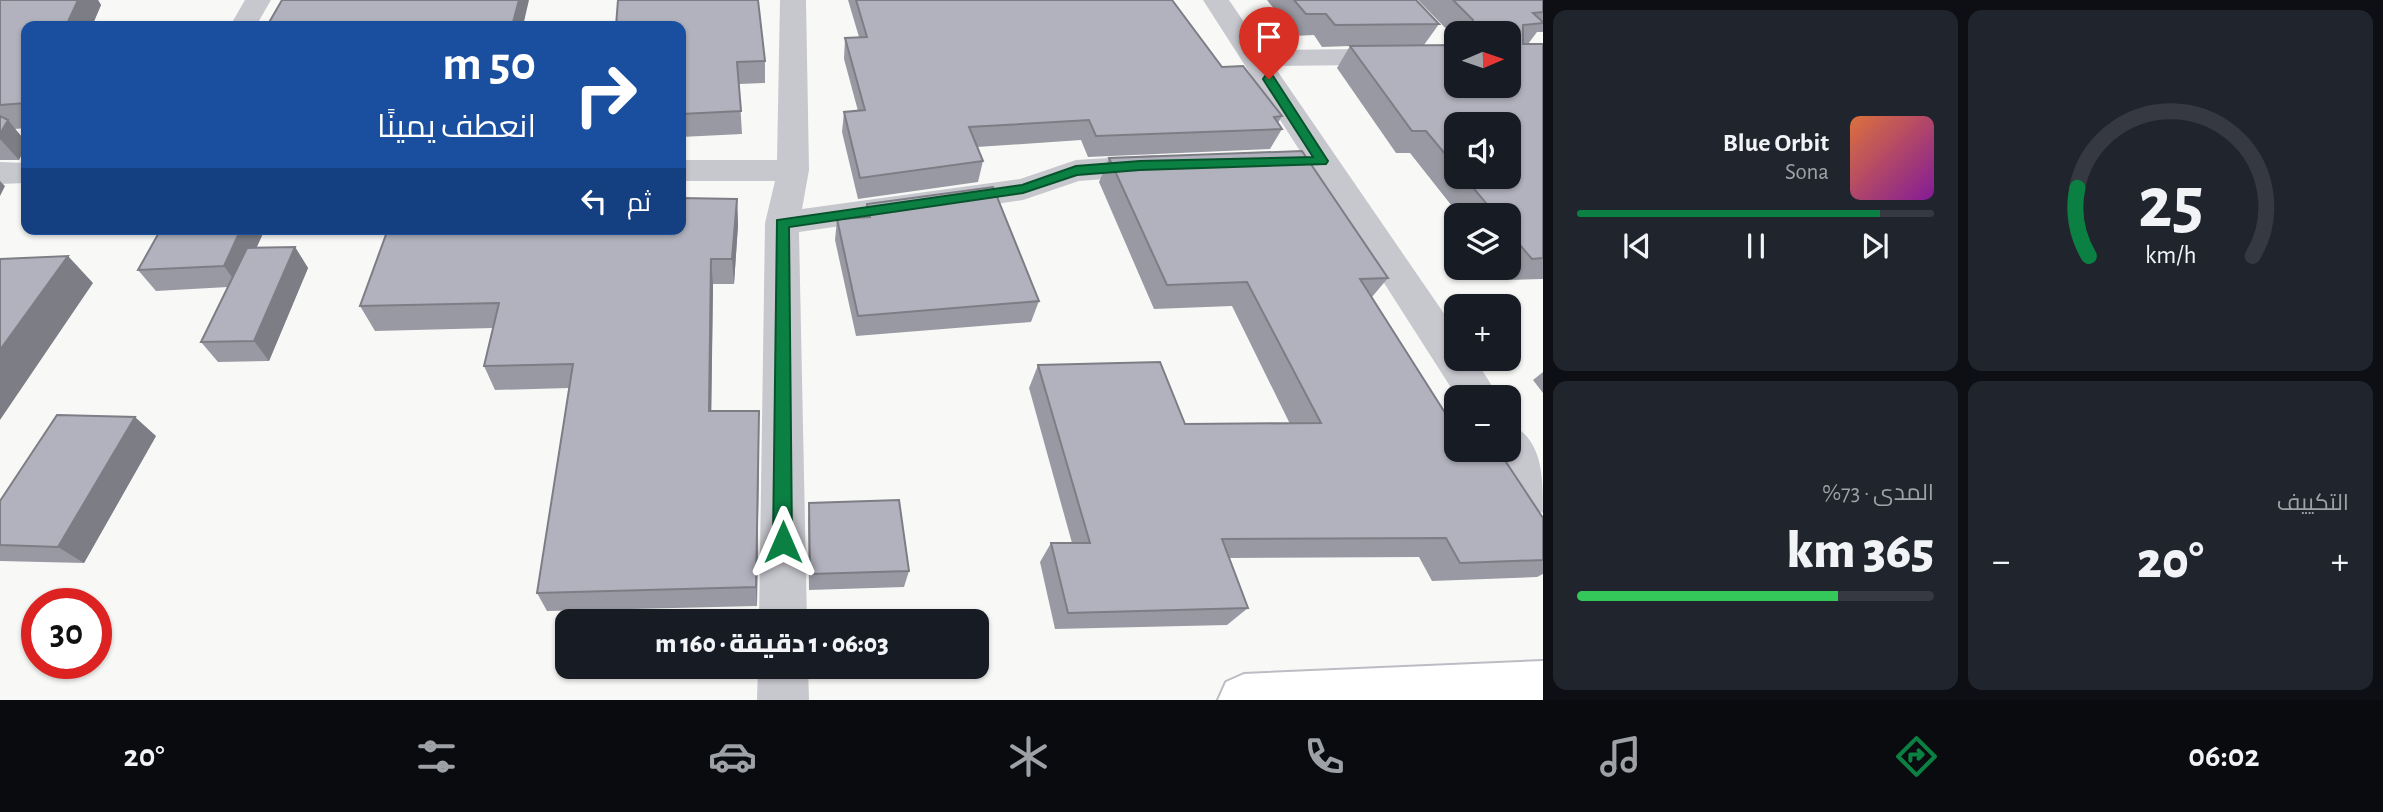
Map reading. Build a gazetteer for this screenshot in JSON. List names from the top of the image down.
{
  "north": "right",
  "page": {
    "map_buttons": ["+", "−"],
    "turn": ["50 m", "انعطف يمينًا"],
    "song": ["Blue Orbit", "Sona"],
    "then": "ثم",
    "tile": [
      "التكييف",
      ["المدى · 73%", "365 km"]
    ],
    "heat": ["−", "20°", "+"],
    "limit": "30",
    "trip": "06:03 · 1 دقيقة · 160 m",
    "tabs": ["06:02", "20°"],
    "gauge": ["25", "km/h"]
  }
}
